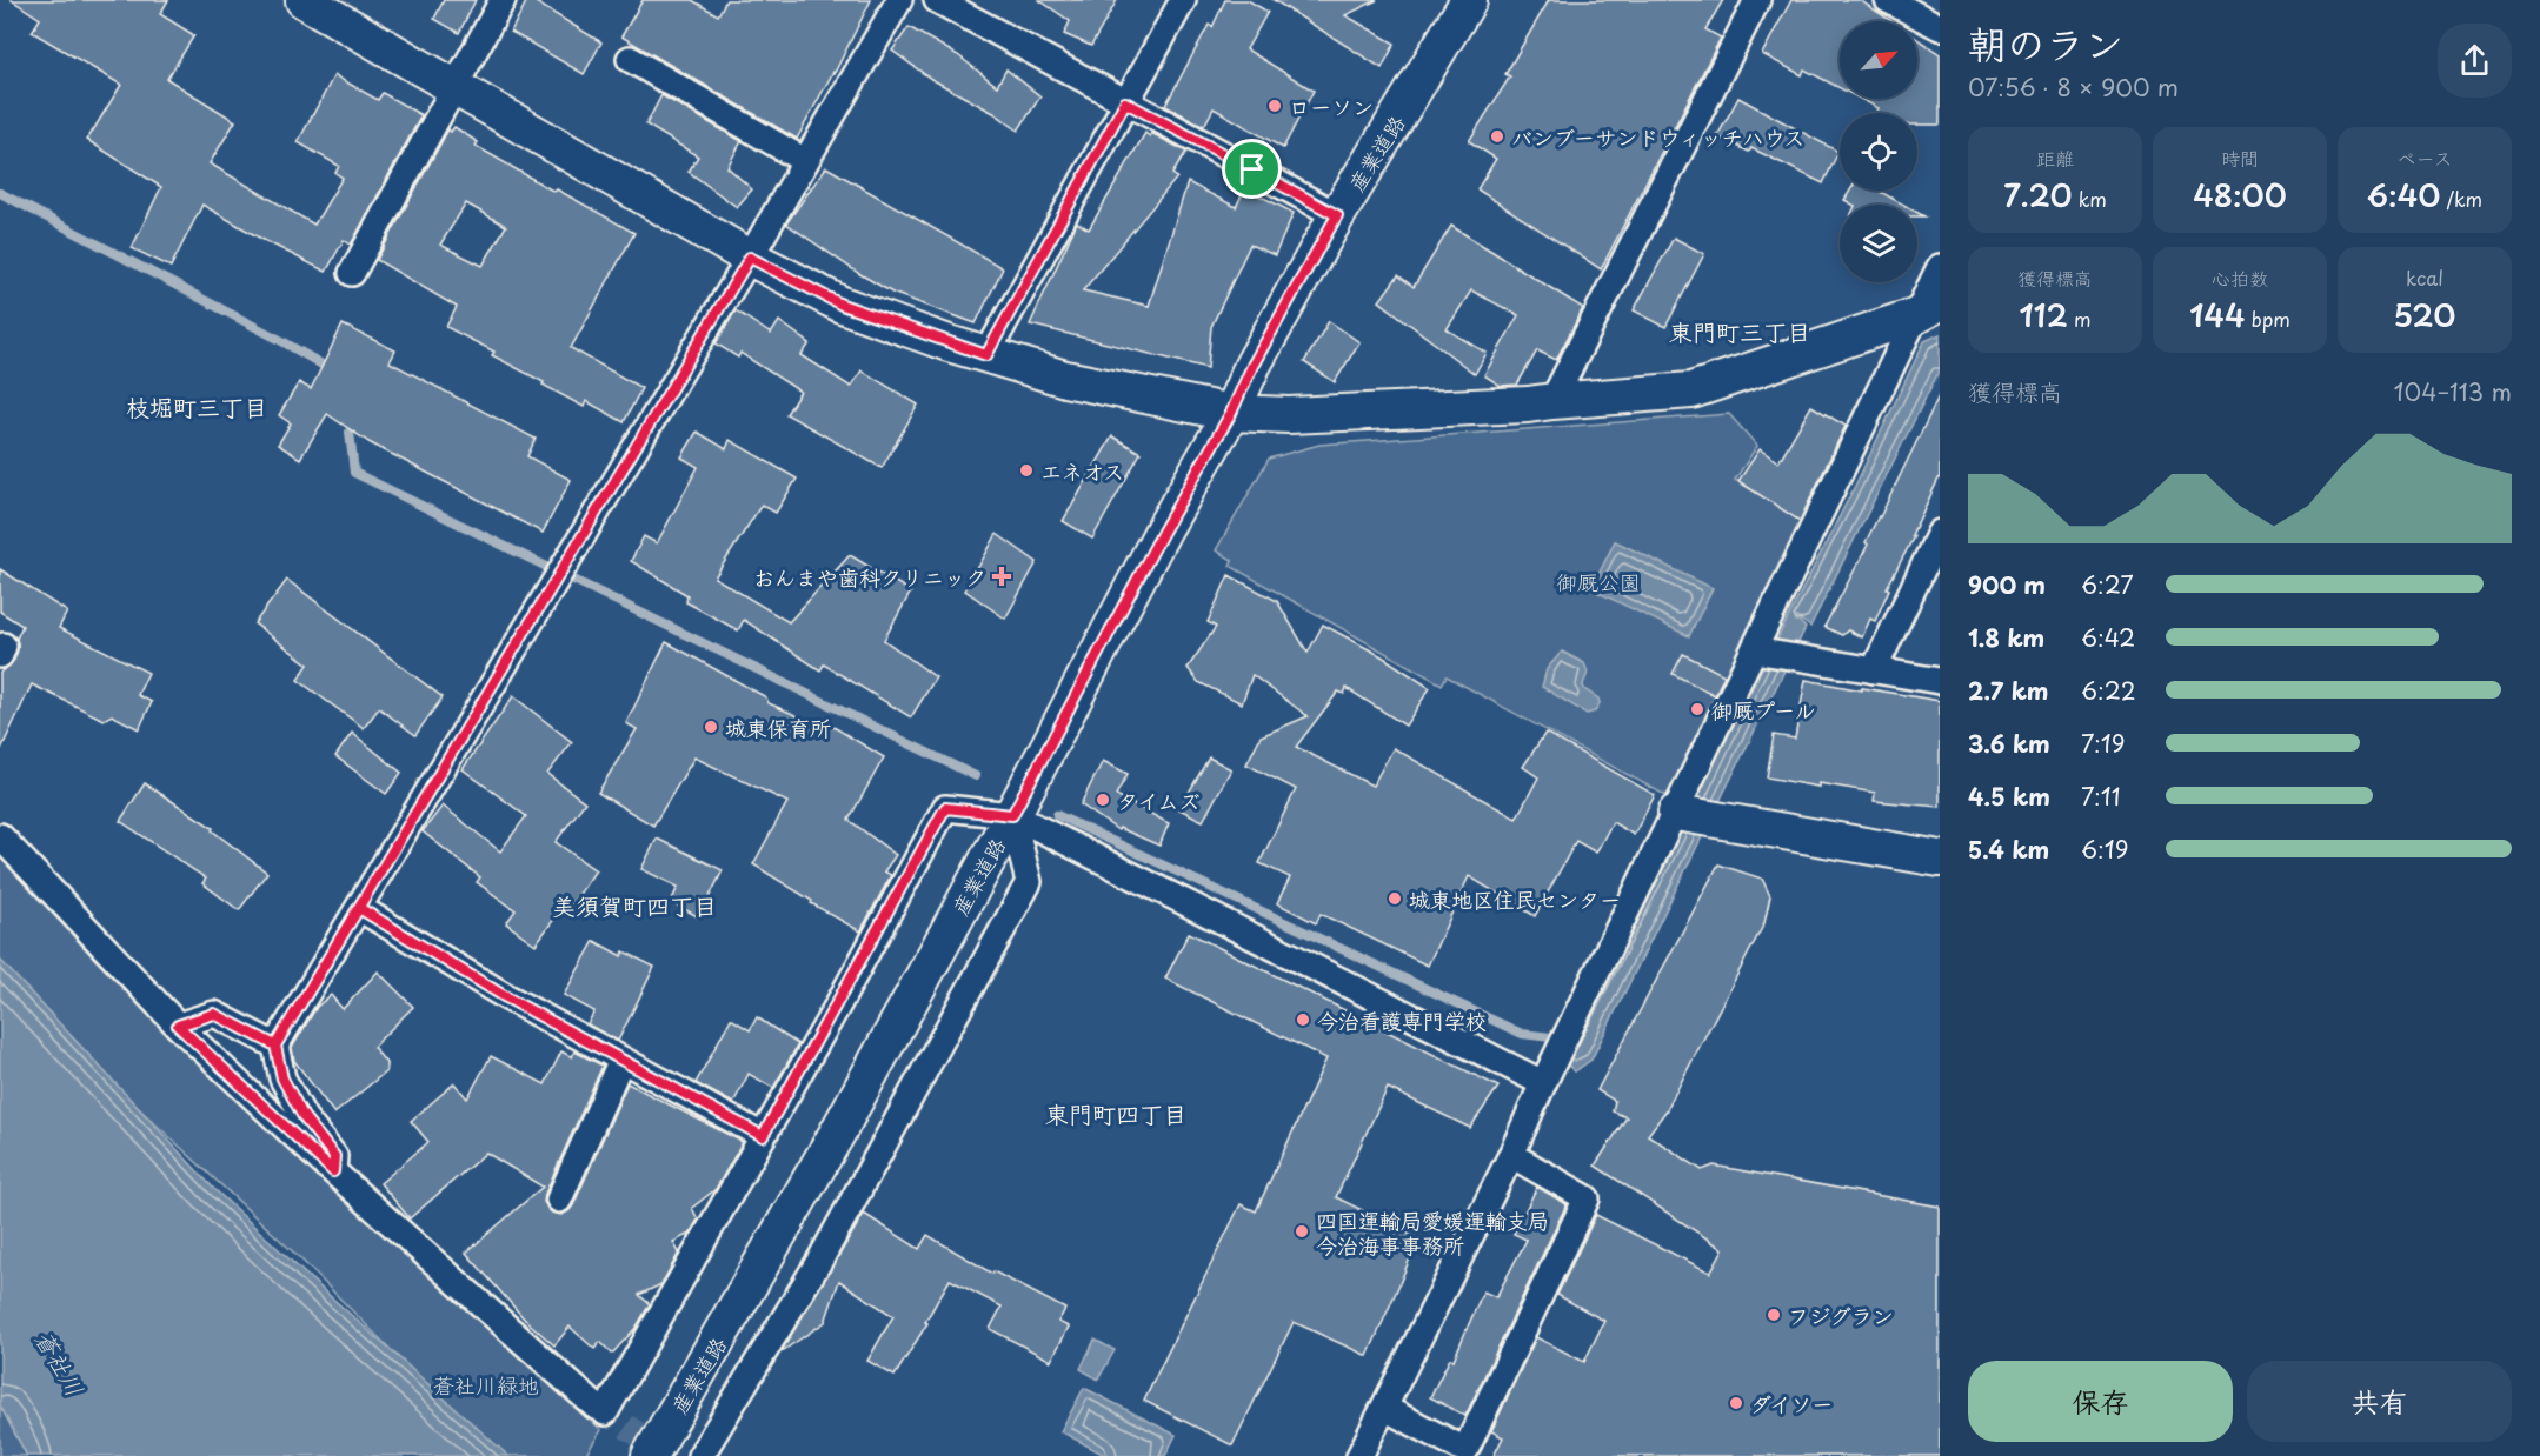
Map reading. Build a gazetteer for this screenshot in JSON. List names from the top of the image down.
{
  "streets": {
    "street": ["産業道路"]
  },
  "districts": [
    "東門町三丁目",
    "枝堀町三丁目",
    "美須賀町四丁目",
    "東門町四丁目"
  ],
  "water": ["蒼社川"],
  "parks": ["御厩公園", "蒼社川緑地"],
  "places": {
    "other": [
      "ローソン",
      "バンブーサンドウィッチハウス",
      "エネオス",
      "御厩プール",
      "城東保育所",
      "タイムズ",
      "城東地区住民センター",
      "今治看護専門学校",
      "四国運輸局愛媛運輸支局 今治海事事務所",
      "フジグラン",
      "ダイソー"
    ],
    "health": ["おんまや歯科クリニック"]
  },
  "north": "top right",
  "page": {
    "heading": ["朝のラン", "07:56 · 8 × 900 m"],
    "stats": [
      ["距離", "7.20 km"],
      ["時間", "48:00"],
      ["ペース", "6:40 /km"],
      ["獲得標高", "112 m"],
      ["心拍数", "144 bpm"],
      ["kcal", "520"]
    ],
    "chart": ["獲得標高", "104–113 m"],
    "list": [
      {
        "name": "900 m",
        "note": "6:27"
      },
      {
        "name": "1.8 km",
        "note": "6:42"
      },
      {
        "name": "2.7 km",
        "note": "6:22"
      },
      {
        "name": "3.6 km",
        "note": "7:19"
      },
      {
        "name": "4.5 km",
        "note": "7:11"
      },
      {
        "name": "5.4 km",
        "note": "6:19"
      }
    ],
    "buttons": ["保存", "共有"]
  }
}
